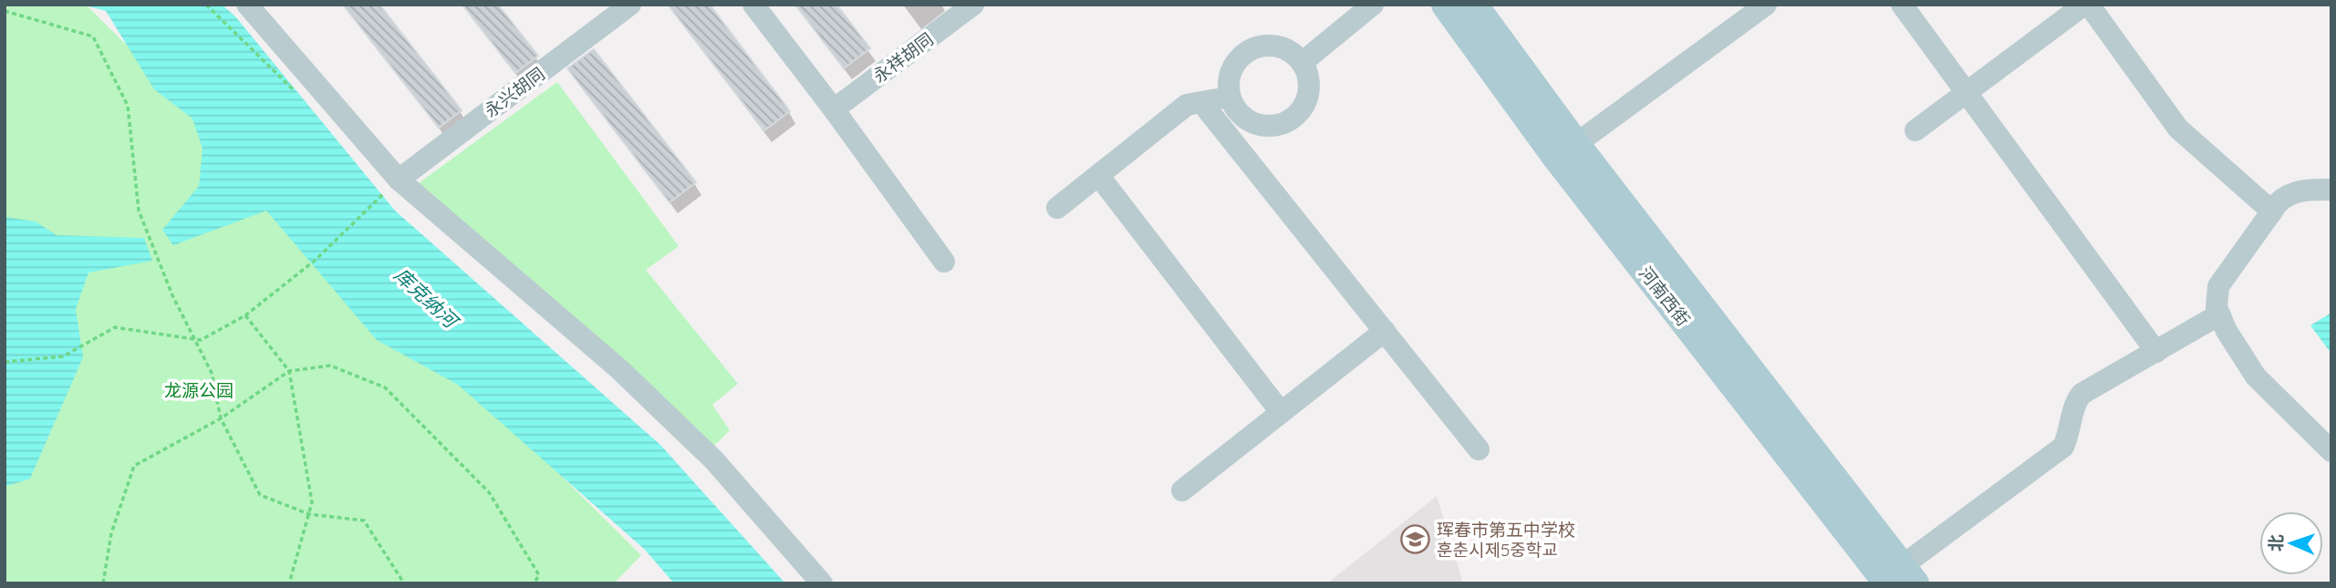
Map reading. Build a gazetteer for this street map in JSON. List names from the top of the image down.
{
  "streets": {
    "main road": ["河南西街"],
    "street": ["永祥胡同", "永兴胡同"]
  },
  "water": ["库克纳河"],
  "parks": ["龙源公园"],
  "places": {
    "school or university": ["珲春市第五中学校 훈춘시제5중학교"]
  },
  "north": "left"
}
